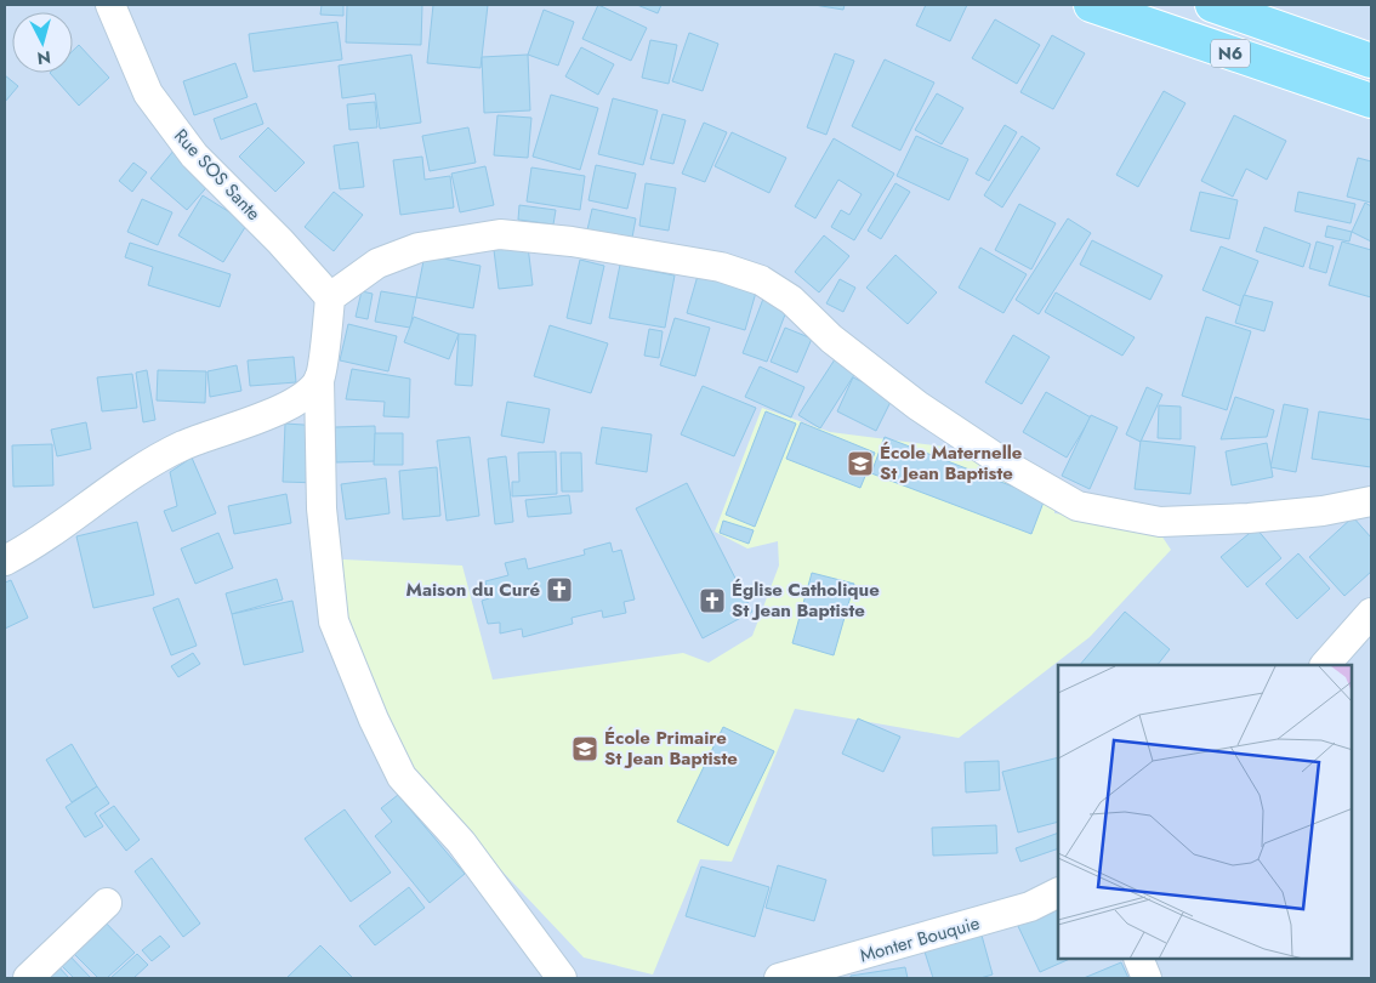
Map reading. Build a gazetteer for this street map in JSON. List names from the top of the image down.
{
  "streets": {
    "highway": ["N6"],
    "street": ["Rue SOS Sante", "Monter Bouquie"]
  },
  "places": {
    "school or university": ["École Maternelle St Jean Baptiste", "École Primaire St Jean Baptiste"],
    "church": ["Maison du Curé", "Église Catholique St Jean Baptiste"]
  },
  "north": "bottom"
}
